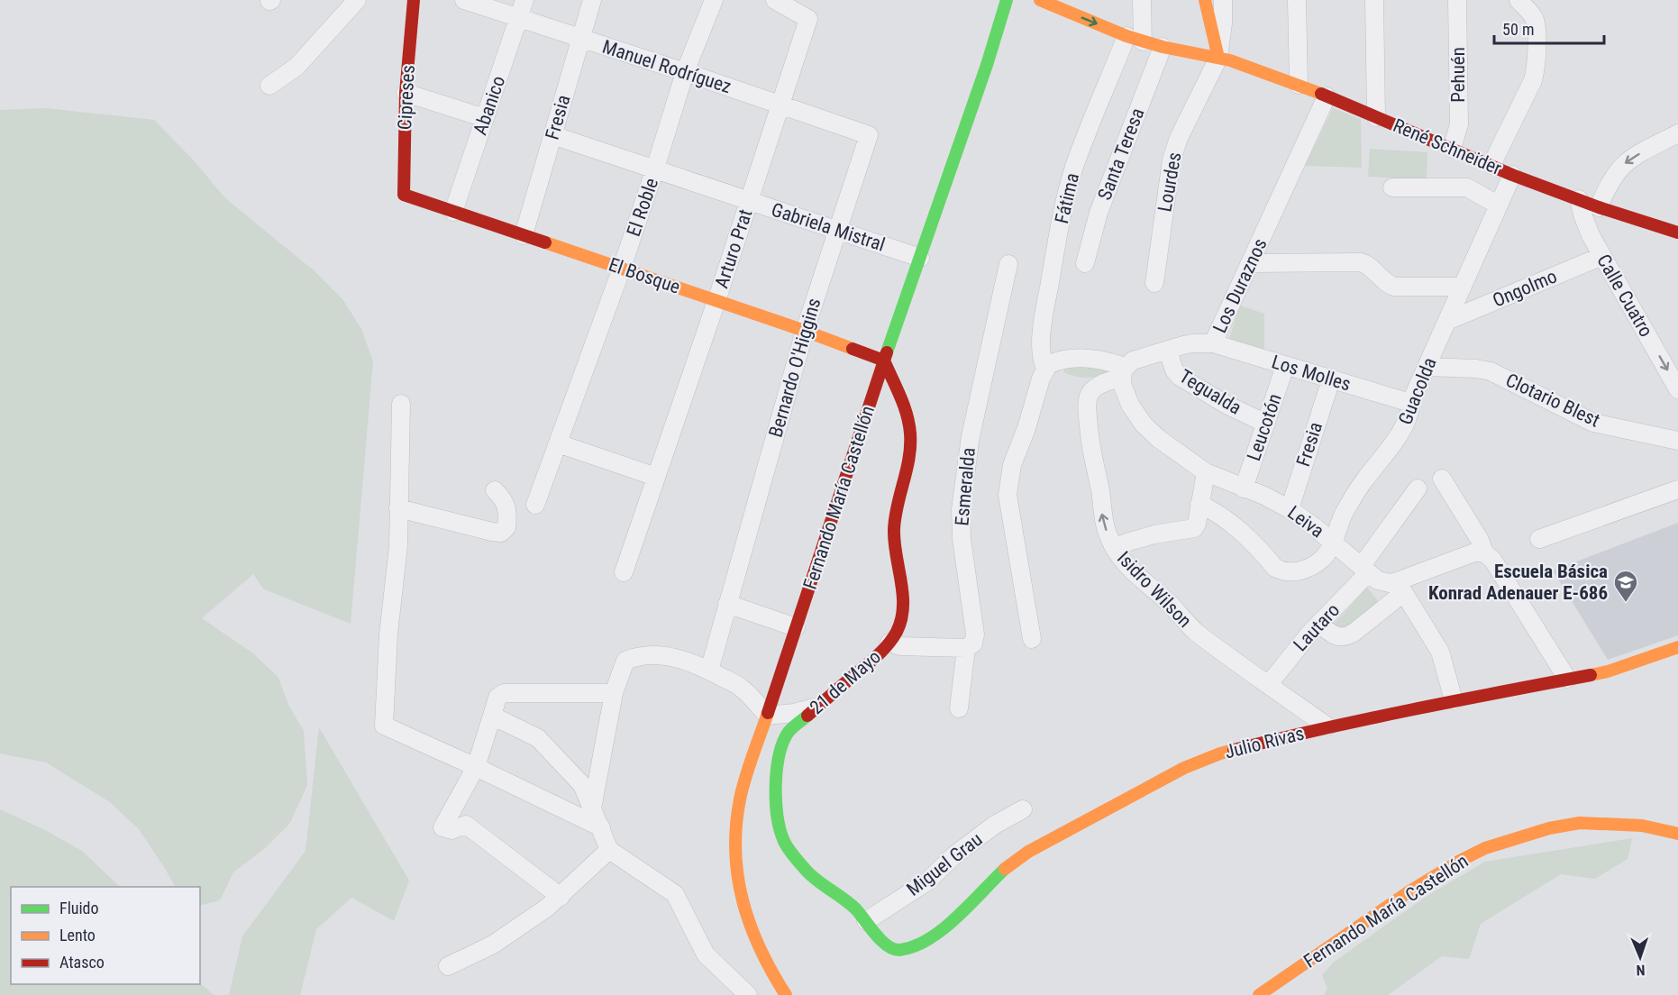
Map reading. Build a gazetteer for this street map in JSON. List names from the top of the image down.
{
  "streets": {
    "street": [
      "Manuel Rodríguez",
      "Pehuén",
      "Cipreses",
      "Abanico",
      "Fresia",
      "René Schneider",
      "Santa Teresa",
      "Lourdes",
      "Fátima",
      "El Roble",
      "Gabriela Mistral",
      "Arturo Prat",
      "El Bosque",
      "Los Duraznos",
      "Ongolmo",
      "Calle Cuatro",
      "Bernardo O'Higgins",
      "Los Molles",
      "Guacolda",
      "Tegualda",
      "Clotario Blest",
      "Leucotón",
      "Esmeralda",
      "Fernando María Castellón",
      "Leiva",
      "Isidro Wilson",
      "Lautaro",
      "21 de Mayo",
      "Julio Rivas",
      "Miguel Grau"
    ]
  },
  "crossings": [
    ["Manuel Rodríguez", "Abanico"],
    ["Manuel Rodríguez", "Fresia"],
    ["Manuel Rodríguez", "El Roble"],
    ["Manuel Rodríguez", "Arturo Prat"],
    ["Manuel Rodríguez", "Bernardo O'Higgins"],
    ["Pehuén", "René Schneider"],
    ["Cipreses", "El Bosque"],
    ["Abanico", "El Bosque"],
    ["Fresia", "Gabriela Mistral"],
    ["Fresia", "El Bosque"],
    ["Fresia", "Los Molles"],
    ["Fresia", "Leiva"],
    ["René Schneider", "Santa Teresa"],
    ["René Schneider", "Lourdes"],
    ["René Schneider", "Fátima"],
    ["René Schneider", "Los Duraznos"],
    ["René Schneider", "Calle Cuatro"],
    ["René Schneider", "Guacolda"],
    ["El Roble", "Gabriela Mistral"],
    ["El Roble", "El Bosque"],
    ["Gabriela Mistral", "Arturo Prat"],
    ["Gabriela Mistral", "Bernardo O'Higgins"],
    ["Gabriela Mistral", "Fernando María Castellón"],
    ["Arturo Prat", "El Bosque"],
    ["El Bosque", "Bernardo O'Higgins"],
    ["El Bosque", "Fernando María Castellón"],
    ["El Bosque", "21 de Mayo"],
    ["Los Duraznos", "Los Molles"],
    ["Los Duraznos", "Tegualda"],
    ["Los Duraznos", "Leiva"],
    ["Los Duraznos", "Isidro Wilson"],
    ["Ongolmo", "Calle Cuatro"],
    ["Ongolmo", "Guacolda"],
    ["Los Molles", "Guacolda"],
    ["Los Molles", "Leucotón"],
    ["Guacolda", "Clotario Blest"],
    ["Guacolda", "Leiva"],
    ["Tegualda", "Leucotón"],
    ["Leucotón", "Leiva"],
    ["Fernando María Castellón", "21 de Mayo"],
    ["Leiva", "Isidro Wilson"],
    ["Leiva", "Lautaro"],
    ["Isidro Wilson", "Lautaro"],
    ["Isidro Wilson", "Julio Rivas"],
    ["21 de Mayo", "Julio Rivas"],
    ["21 de Mayo", "Miguel Grau"]
  ],
  "one_way": ["Calle Cuatro"],
  "places": {
    "school or university": ["Escuela Básica Konrad Adenauer E-686"]
  },
  "legend": ["Fluido", "Lento", "Atasco"],
  "scale_bar": "50 m",
  "north": "bottom"
}
